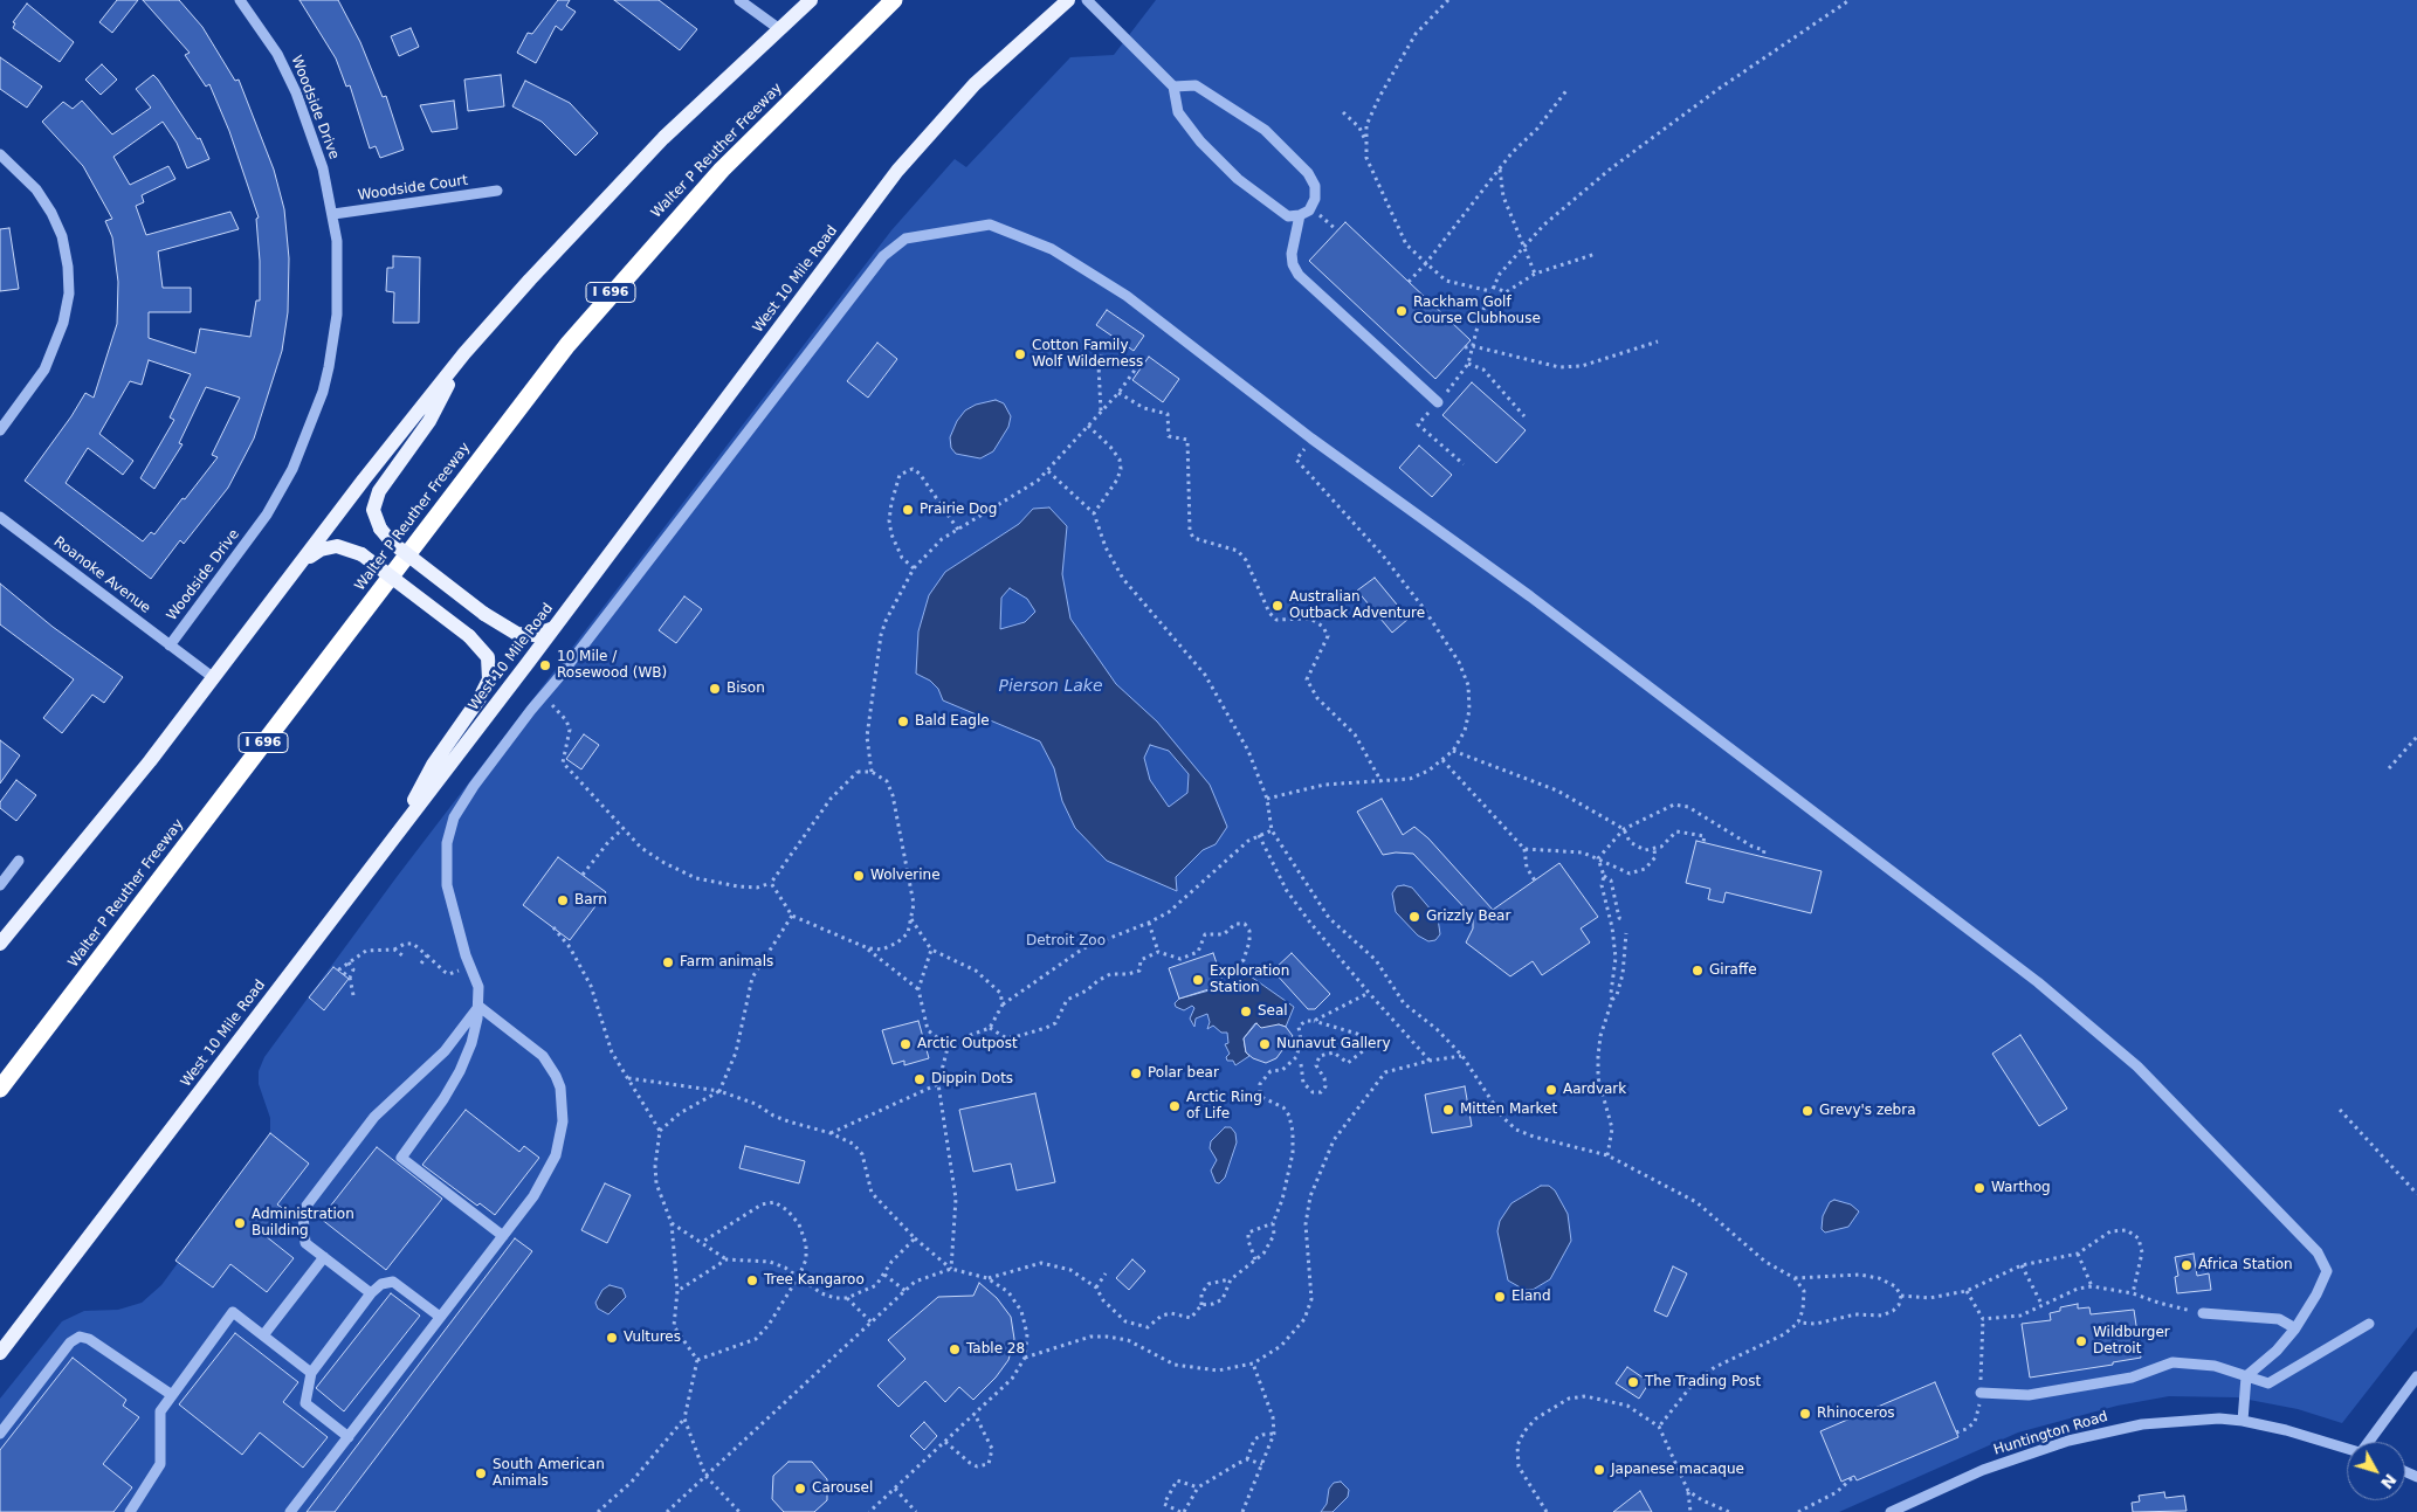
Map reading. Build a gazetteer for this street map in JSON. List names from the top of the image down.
{
  "streets": {
    "highway": ["Walter P Reuther Freeway", "I 696"],
    "main road": ["West 10 Mile Road"],
    "street": [
      "Woodside Drive",
      "Woodside Court",
      "Roanoke Avenue",
      "Huntington Road"
    ]
  },
  "crossings": [
    ["Woodside Drive", "Woodside Court"],
    ["Woodside Drive", "Roanoke Avenue"]
  ],
  "water": ["Pierson Lake"],
  "parks": ["Detroit Zoo"],
  "places": [
    "Rackham Golf Course Clubhouse",
    "Cotton Family Wolf Wilderness",
    "Prairie Dog",
    "Australian Outback Adventure",
    "10 Mile / Rosewood (WB)",
    "Bison",
    "Bald Eagle",
    "Wolverine",
    "Barn",
    "Grizzly Bear",
    "Farm animals",
    "Giraffe",
    "Exploration Station",
    "Seal",
    "Arctic Outpost",
    "Nunavut Gallery",
    "Polar bear",
    "Dippin Dots",
    "Aardvark",
    "Arctic Ring of Life",
    "Mitten Market",
    "Grevy's zebra",
    "Warthog",
    "Administration Building",
    "Africa Station",
    "Tree Kangaroo",
    "Eland",
    "Vultures",
    "Wildburger Detroit",
    "Table 28",
    "The Trading Post",
    "Rhinoceros",
    "Japanese macaque",
    "South American Animals",
    "Carousel"
  ],
  "north": "bottom right"
}
